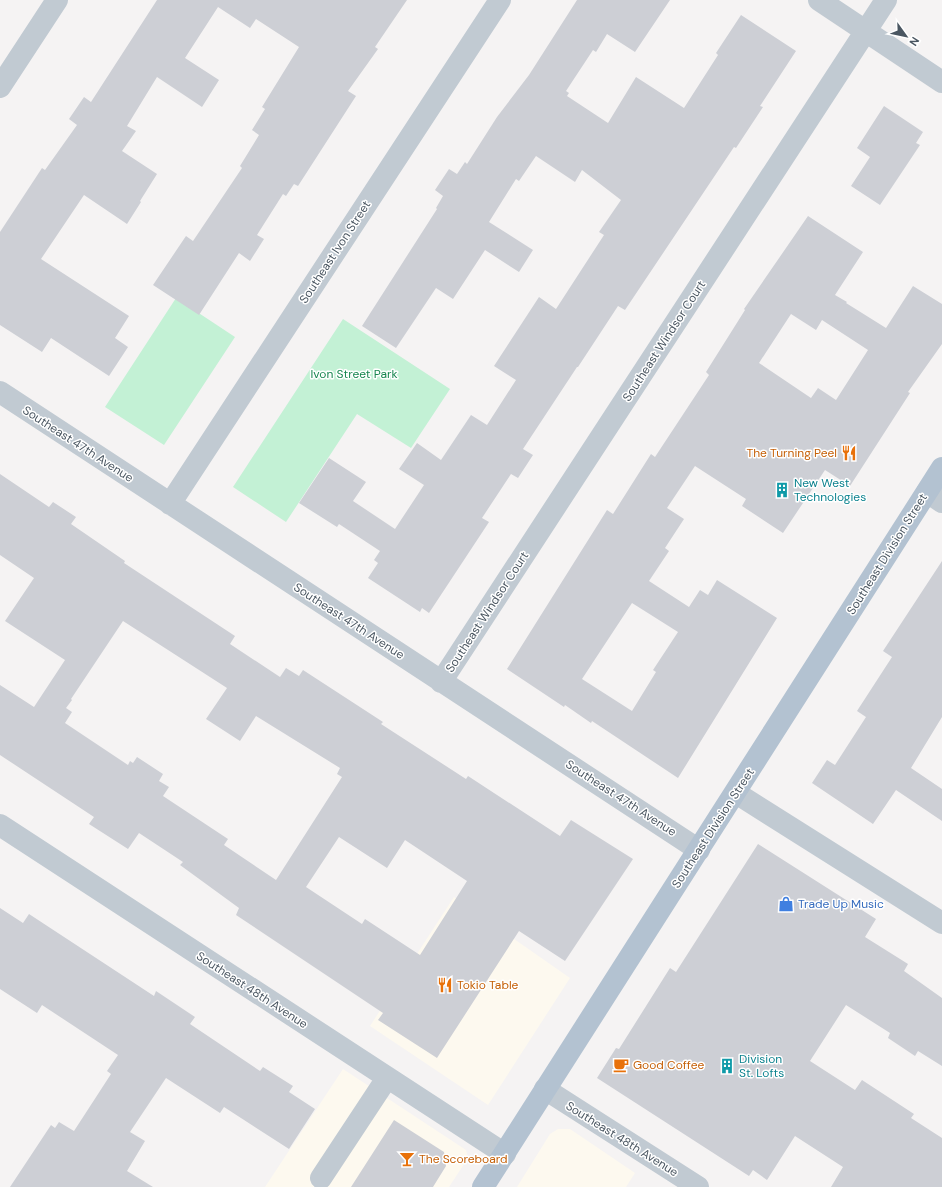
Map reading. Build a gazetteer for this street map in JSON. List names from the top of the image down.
{
  "streets": {
    "main road": ["Southeast Division Street"],
    "street": [
      "Southeast Ivon Street",
      "Southeast Windsor Court",
      "Southeast 47th Avenue",
      "Southeast 48th Avenue"
    ]
  },
  "crossings": [
    ["Southeast Ivon Street", "Southeast 47th Avenue"],
    ["Southeast Windsor Court", "Southeast 47th Avenue"],
    ["Southeast 47th Avenue", "Southeast Division Street"],
    ["Southeast Division Street", "Southeast 48th Avenue"]
  ],
  "parks": ["Ivon Street Park"],
  "places": {
    "restaurant": ["The Turning Peel", "Tokio Table"],
    "building": ["New West Technologies", "Division St. Lofts"],
    "shop": ["Trade Up Music"],
    "cafe": ["Good Coffee"],
    "bar": ["The Scoreboard"]
  },
  "north": "bottom right"
}
